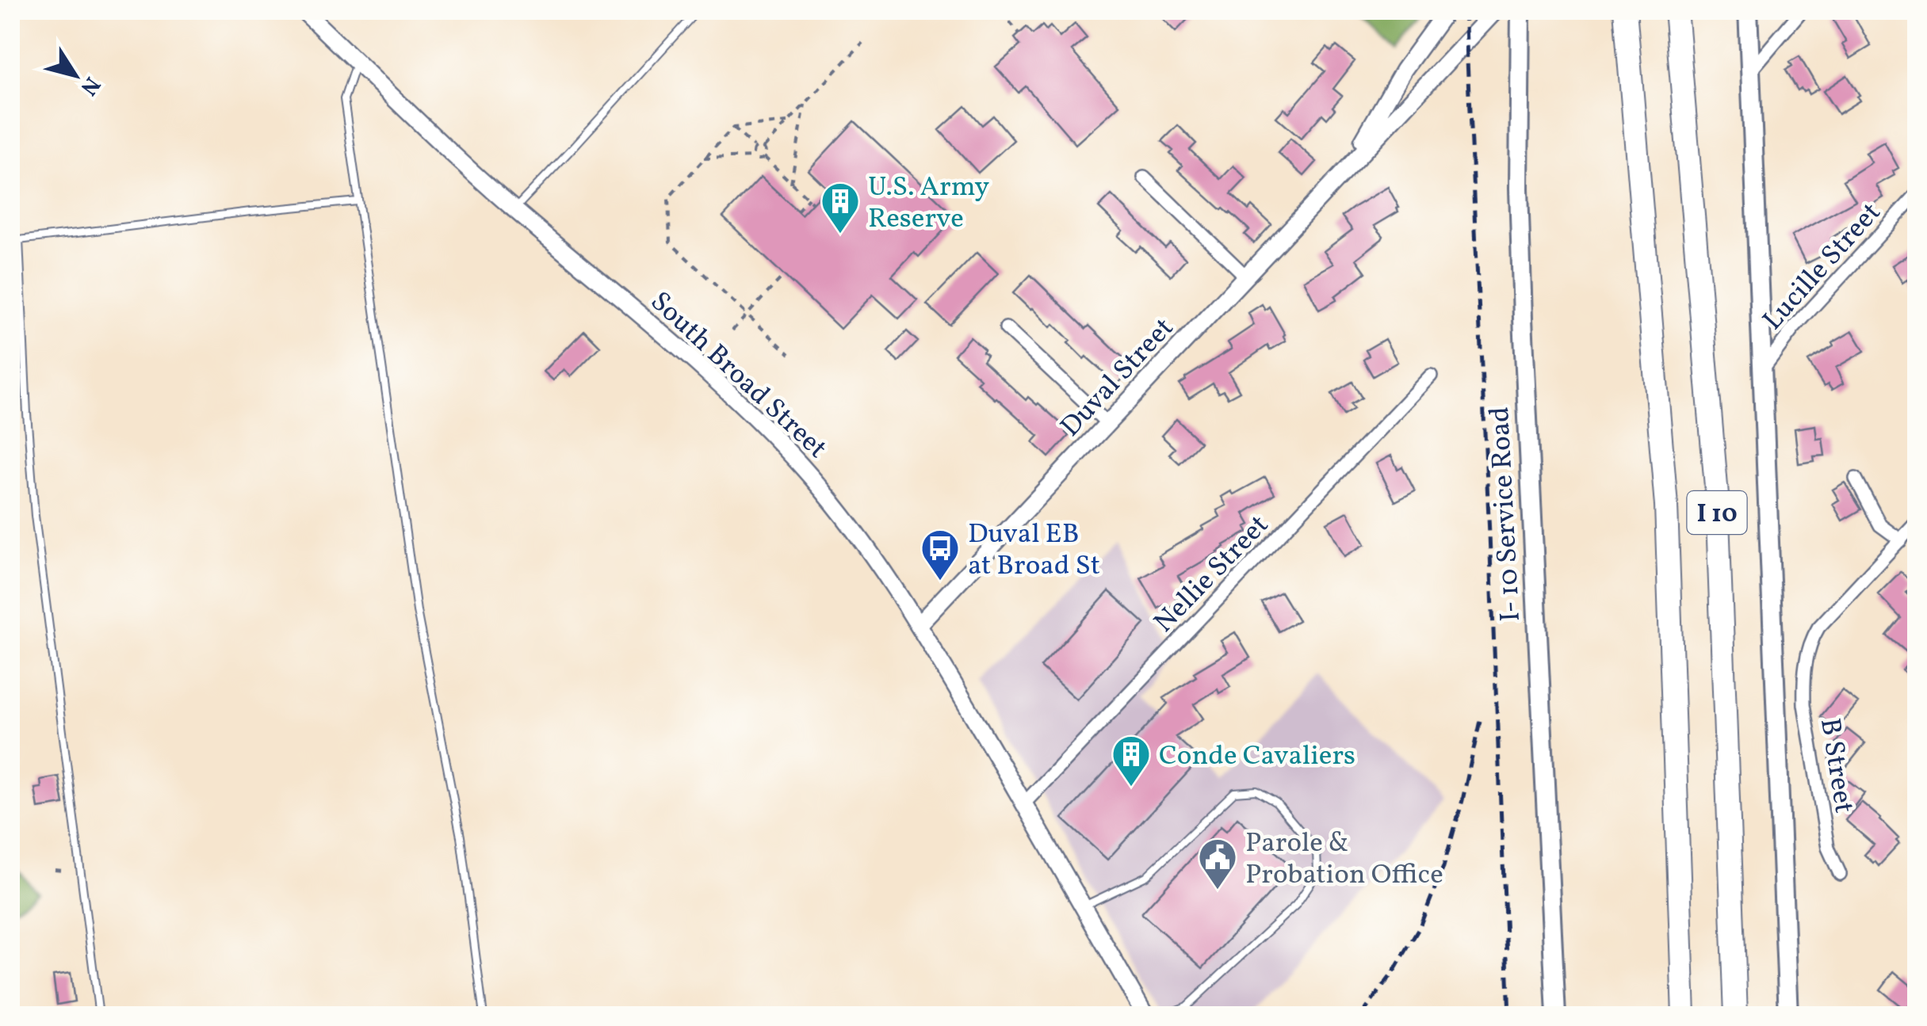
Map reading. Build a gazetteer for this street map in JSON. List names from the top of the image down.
{
  "streets": {
    "highway": ["I 10"],
    "main road": ["I- 10 Service Road"],
    "street": [
      "Lucille Street",
      "South Broad Street",
      "Duval Street",
      "Nellie Street",
      "B Street"
    ]
  },
  "crossings": [
    ["South Broad Street", "Duval Street"],
    ["South Broad Street", "Nellie Street"]
  ],
  "places": {
    "building": ["U.S. Army Reserve", "Conde Cavaliers"],
    "bus stop": ["Duval EB at Broad St"],
    "public building": ["Parole & Probation Office"]
  },
  "north": "bottom right"
}
